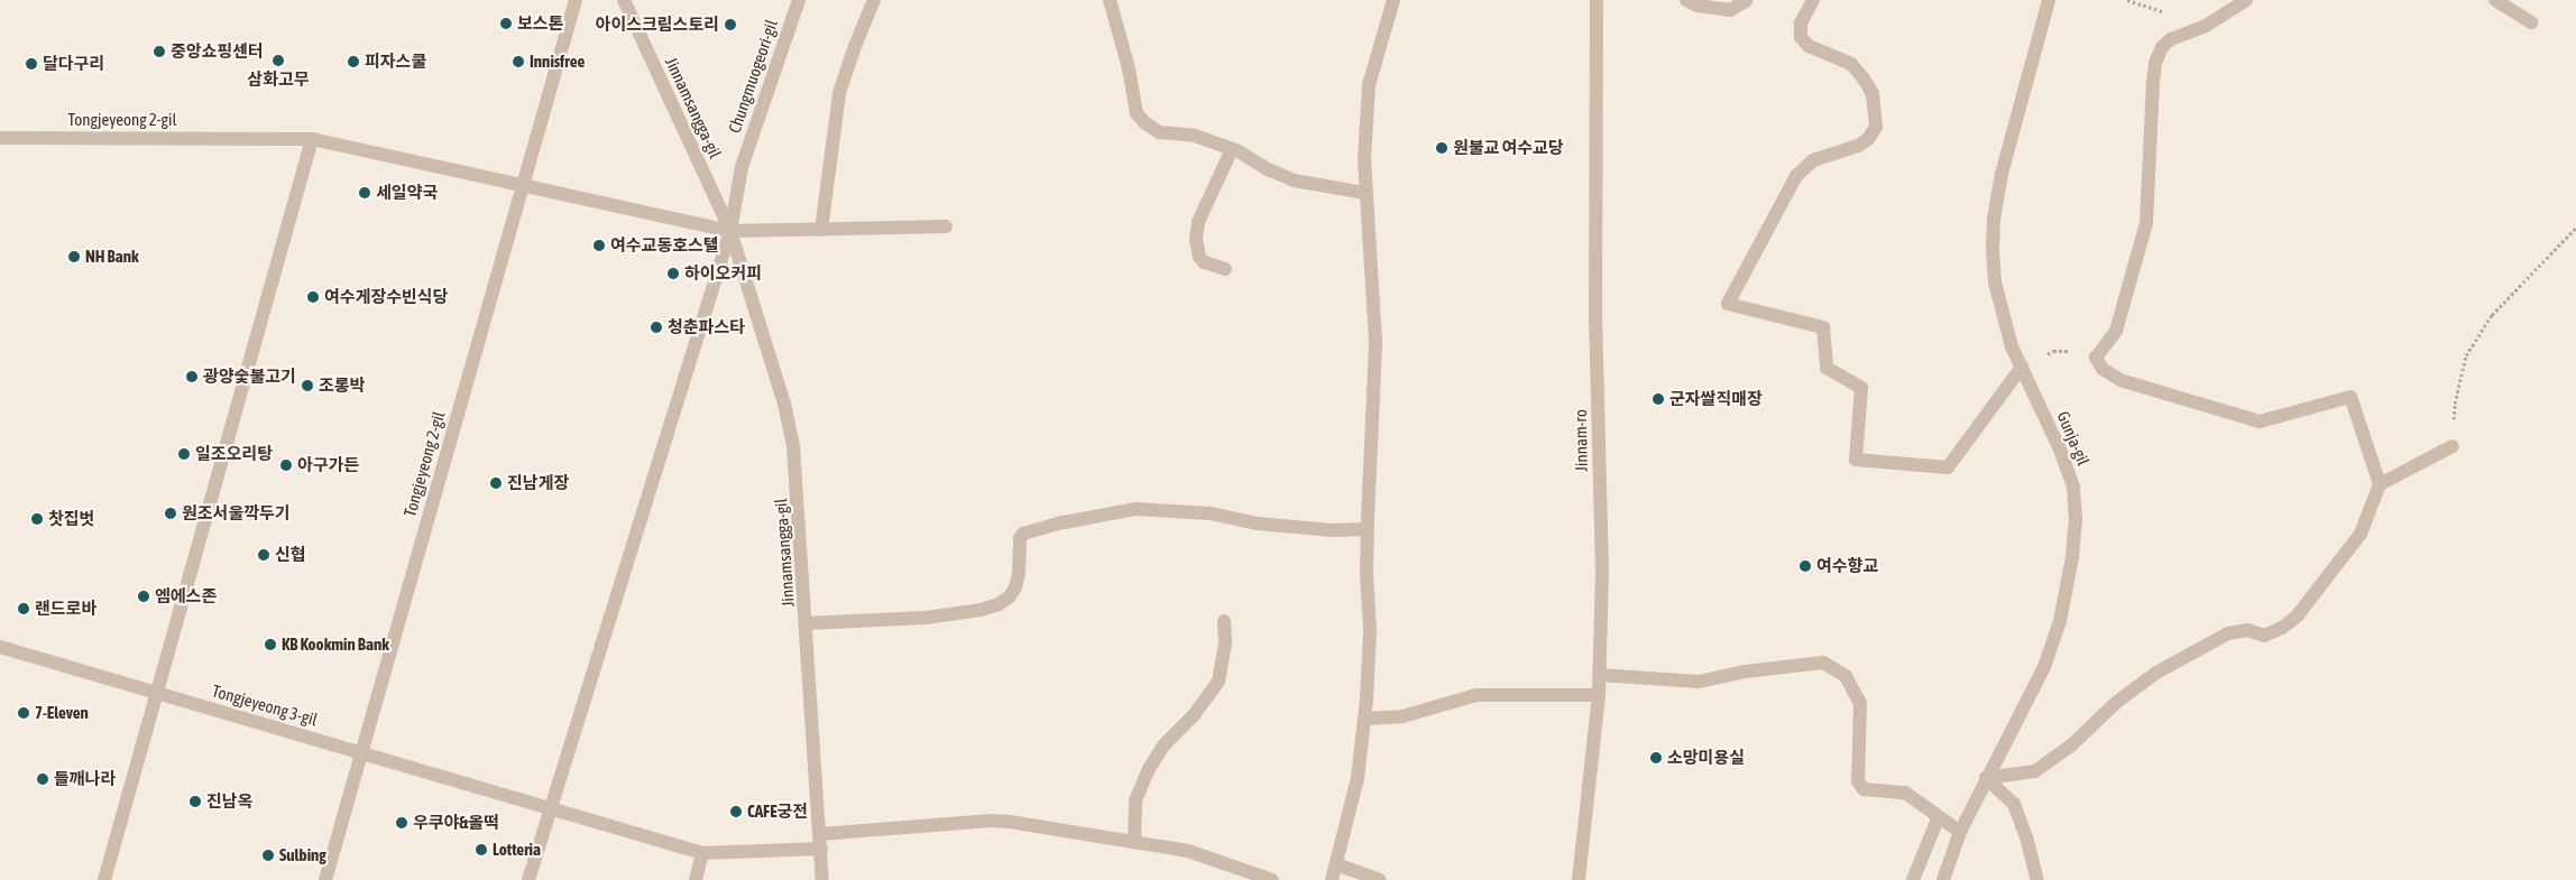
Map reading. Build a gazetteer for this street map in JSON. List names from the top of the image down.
{
  "streets": {
    "street": [
      "Chungmuogeori-gil",
      "Jinnamsangga-gil",
      "Tongjeyeong 2-gil",
      "Gunja-gil",
      "Jinnam-ro",
      "Tongjeyeong 3-gil"
    ]
  },
  "crossings": [
    ["Chungmuogeori-gil", "Jinnamsangga-gil"],
    ["Chungmuogeori-gil", "Tongjeyeong 2-gil"],
    ["Jinnamsangga-gil", "Tongjeyeong 2-gil"],
    ["Jinnamsangga-gil", "Tongjeyeong 3-gil"],
    ["Tongjeyeong 2-gil", "Tongjeyeong 3-gil"]
  ],
  "places": [
    "보스톤",
    "아이스크림스토리",
    "중앙쇼핑센터",
    "삼화고무",
    "피자스쿨",
    "Innisfree",
    "달다구리",
    "원불교 여수교당",
    "세일약국",
    "여수교동호스텔",
    "NH Bank",
    "하이오커피",
    "여수게장수빈식당",
    "청춘파스타",
    "광양숯불고기",
    "조롱박",
    "군자쌀직매장",
    "일조오리탕",
    "아구가든",
    "진남게장",
    "원조서울깍두기",
    "찻집벗",
    "신협",
    "여수향교",
    "엠에스존",
    "랜드로바",
    "KB Kookmin Bank",
    "7-Eleven",
    "소망미용실",
    "들깨나라",
    "진남옥",
    "CAFE궁전",
    "우쿠야&올떡",
    "Lotteria",
    "Sulbing"
  ]
}
